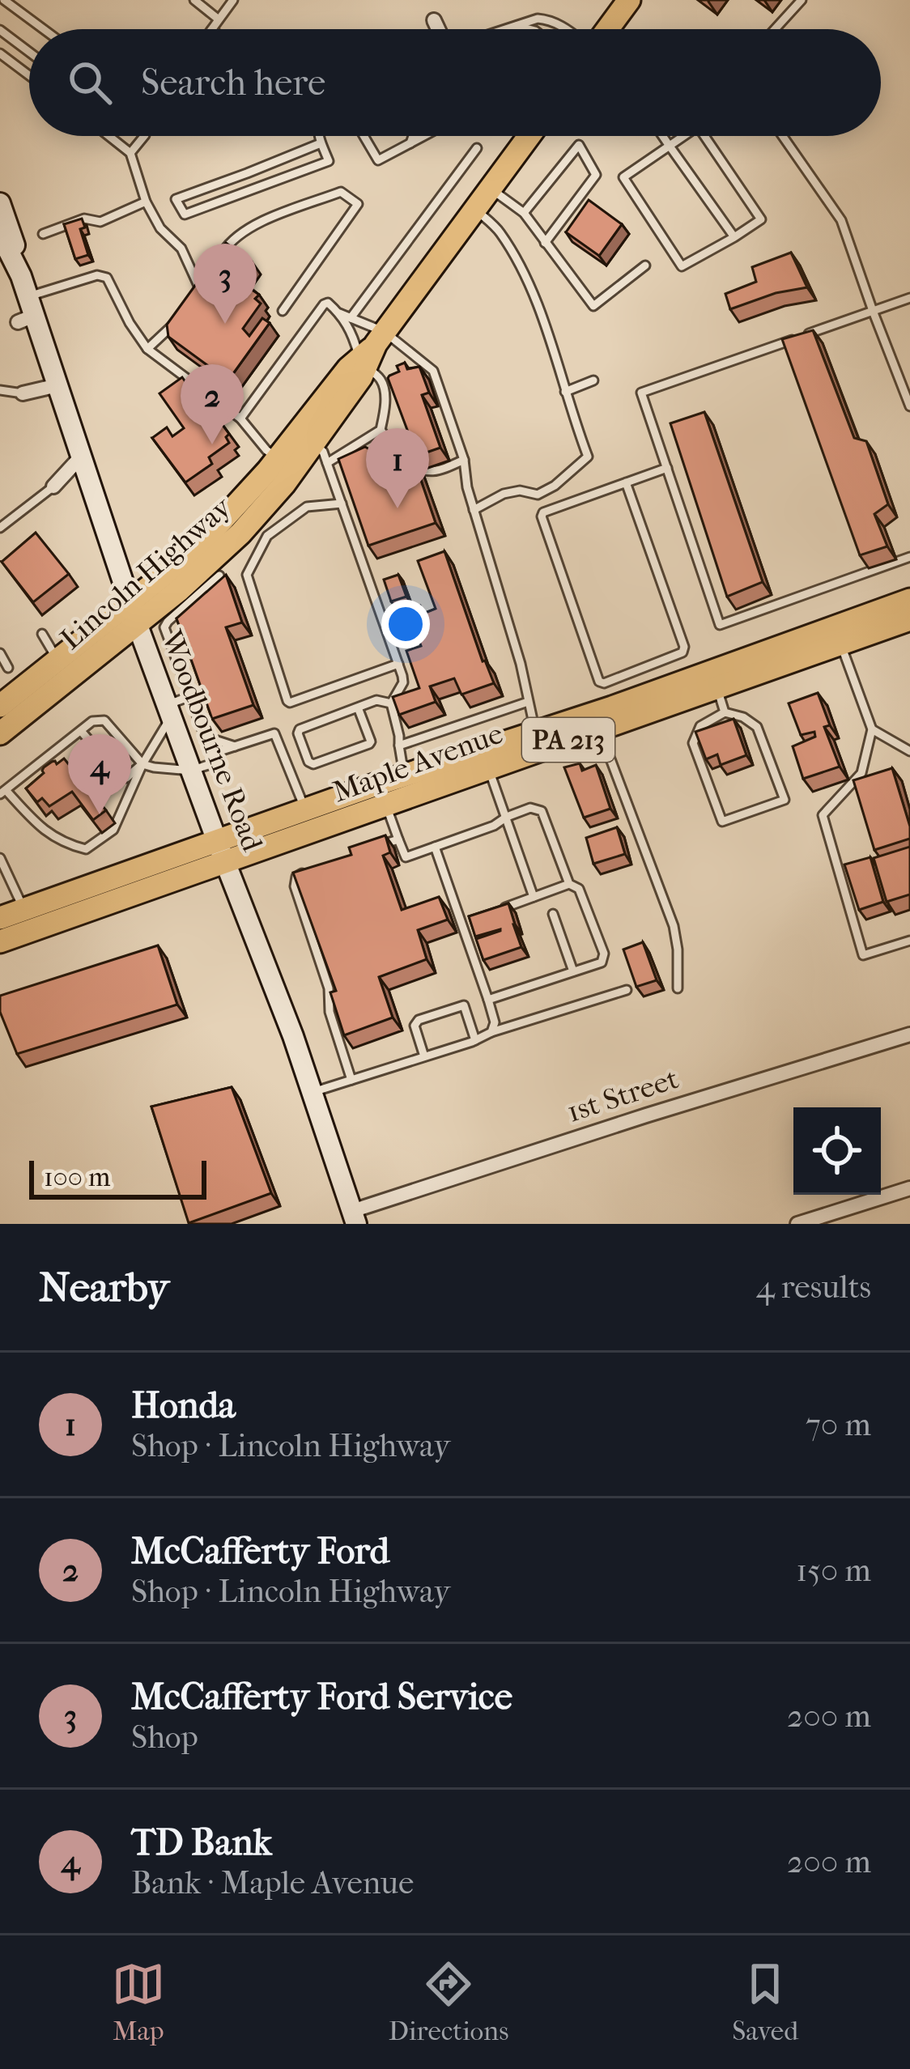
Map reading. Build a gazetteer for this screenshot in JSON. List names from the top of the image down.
{
  "streets": {
    "main road": [
      "Lincoln Highway",
      "PA 213",
      "Woodbourne Road",
      "Maple Avenue"
    ],
    "street": ["1st Street"]
  },
  "crossings": [
    ["Lincoln Highway", "Woodbourne Road"],
    ["Woodbourne Road", "Maple Avenue"],
    ["Woodbourne Road", "1st Street"]
  ],
  "scale_bar": "100 m",
  "page": {
    "search": "Search here",
    "pins": [
      "3",
      "2",
      "1",
      "4"
    ],
    "scale": "100 m",
    "heading": ["Nearby", "4 results"],
    "list": [
      {
        "mark": "1",
        "name": "Honda",
        "note": "Shop · Lincoln Highway",
        "value": "70 m"
      },
      {
        "mark": "2",
        "name": "McCafferty Ford",
        "note": "Shop · Lincoln Highway",
        "value": "150 m"
      },
      {
        "mark": "3",
        "name": "McCafferty Ford Service",
        "note": "Shop",
        "value": "200 m"
      },
      {
        "mark": "4",
        "name": "TD Bank",
        "note": "Bank · Maple Avenue",
        "value": "200 m"
      }
    ],
    "nav": ["Map", "Directions", "Saved"]
  }
}
